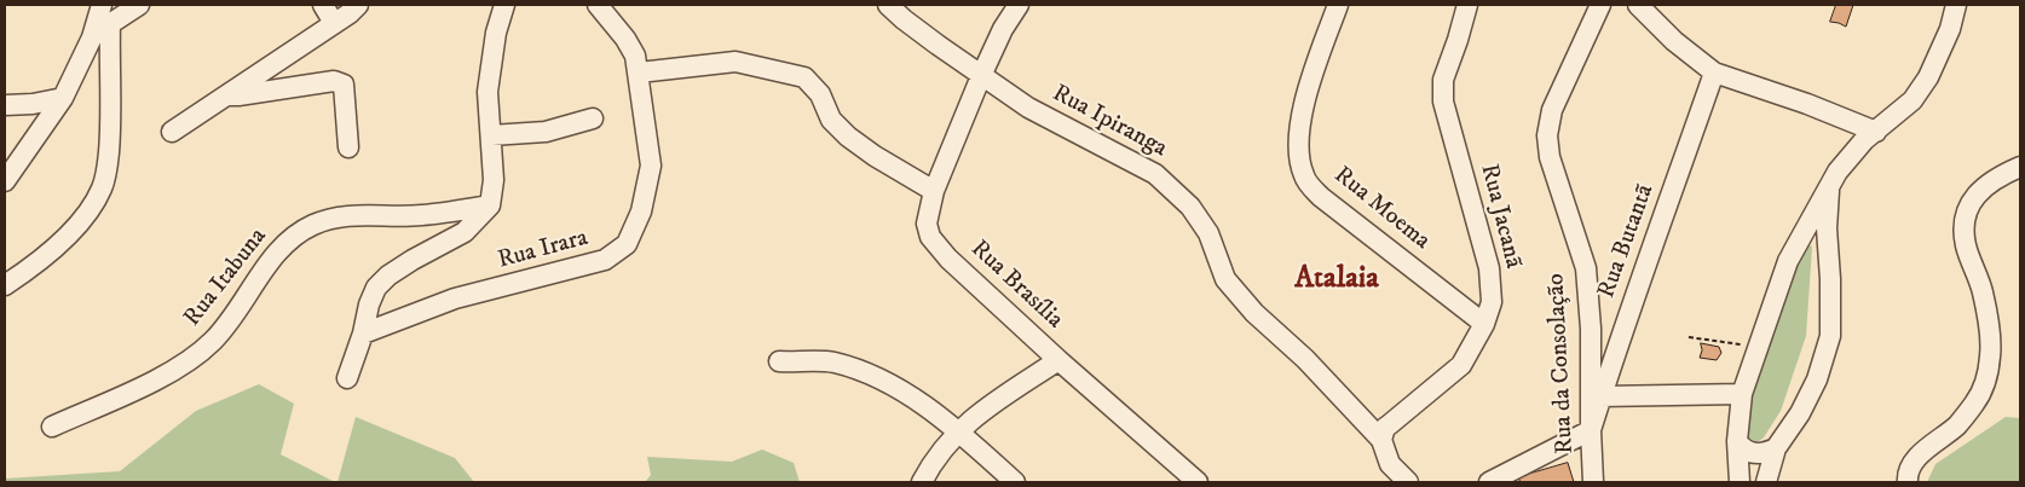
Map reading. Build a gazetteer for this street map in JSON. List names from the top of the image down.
{
  "streets": {
    "street": [
      "Rua Ipiranga",
      "Rua Moema",
      "Rua Jacanã",
      "Rua Butantã",
      "Rua Irara",
      "Rua Itabuna",
      "Rua Brasília",
      "Rua da Consolação"
    ]
  },
  "crossings": [
    ["Rua Ipiranga", "Rua Jacanã"],
    ["Rua Ipiranga", "Rua Brasília"],
    ["Rua Moema", "Rua Jacanã"],
    ["Rua Butantã", "Rua da Consolação"]
  ],
  "districts": ["Atalaia"]
}
